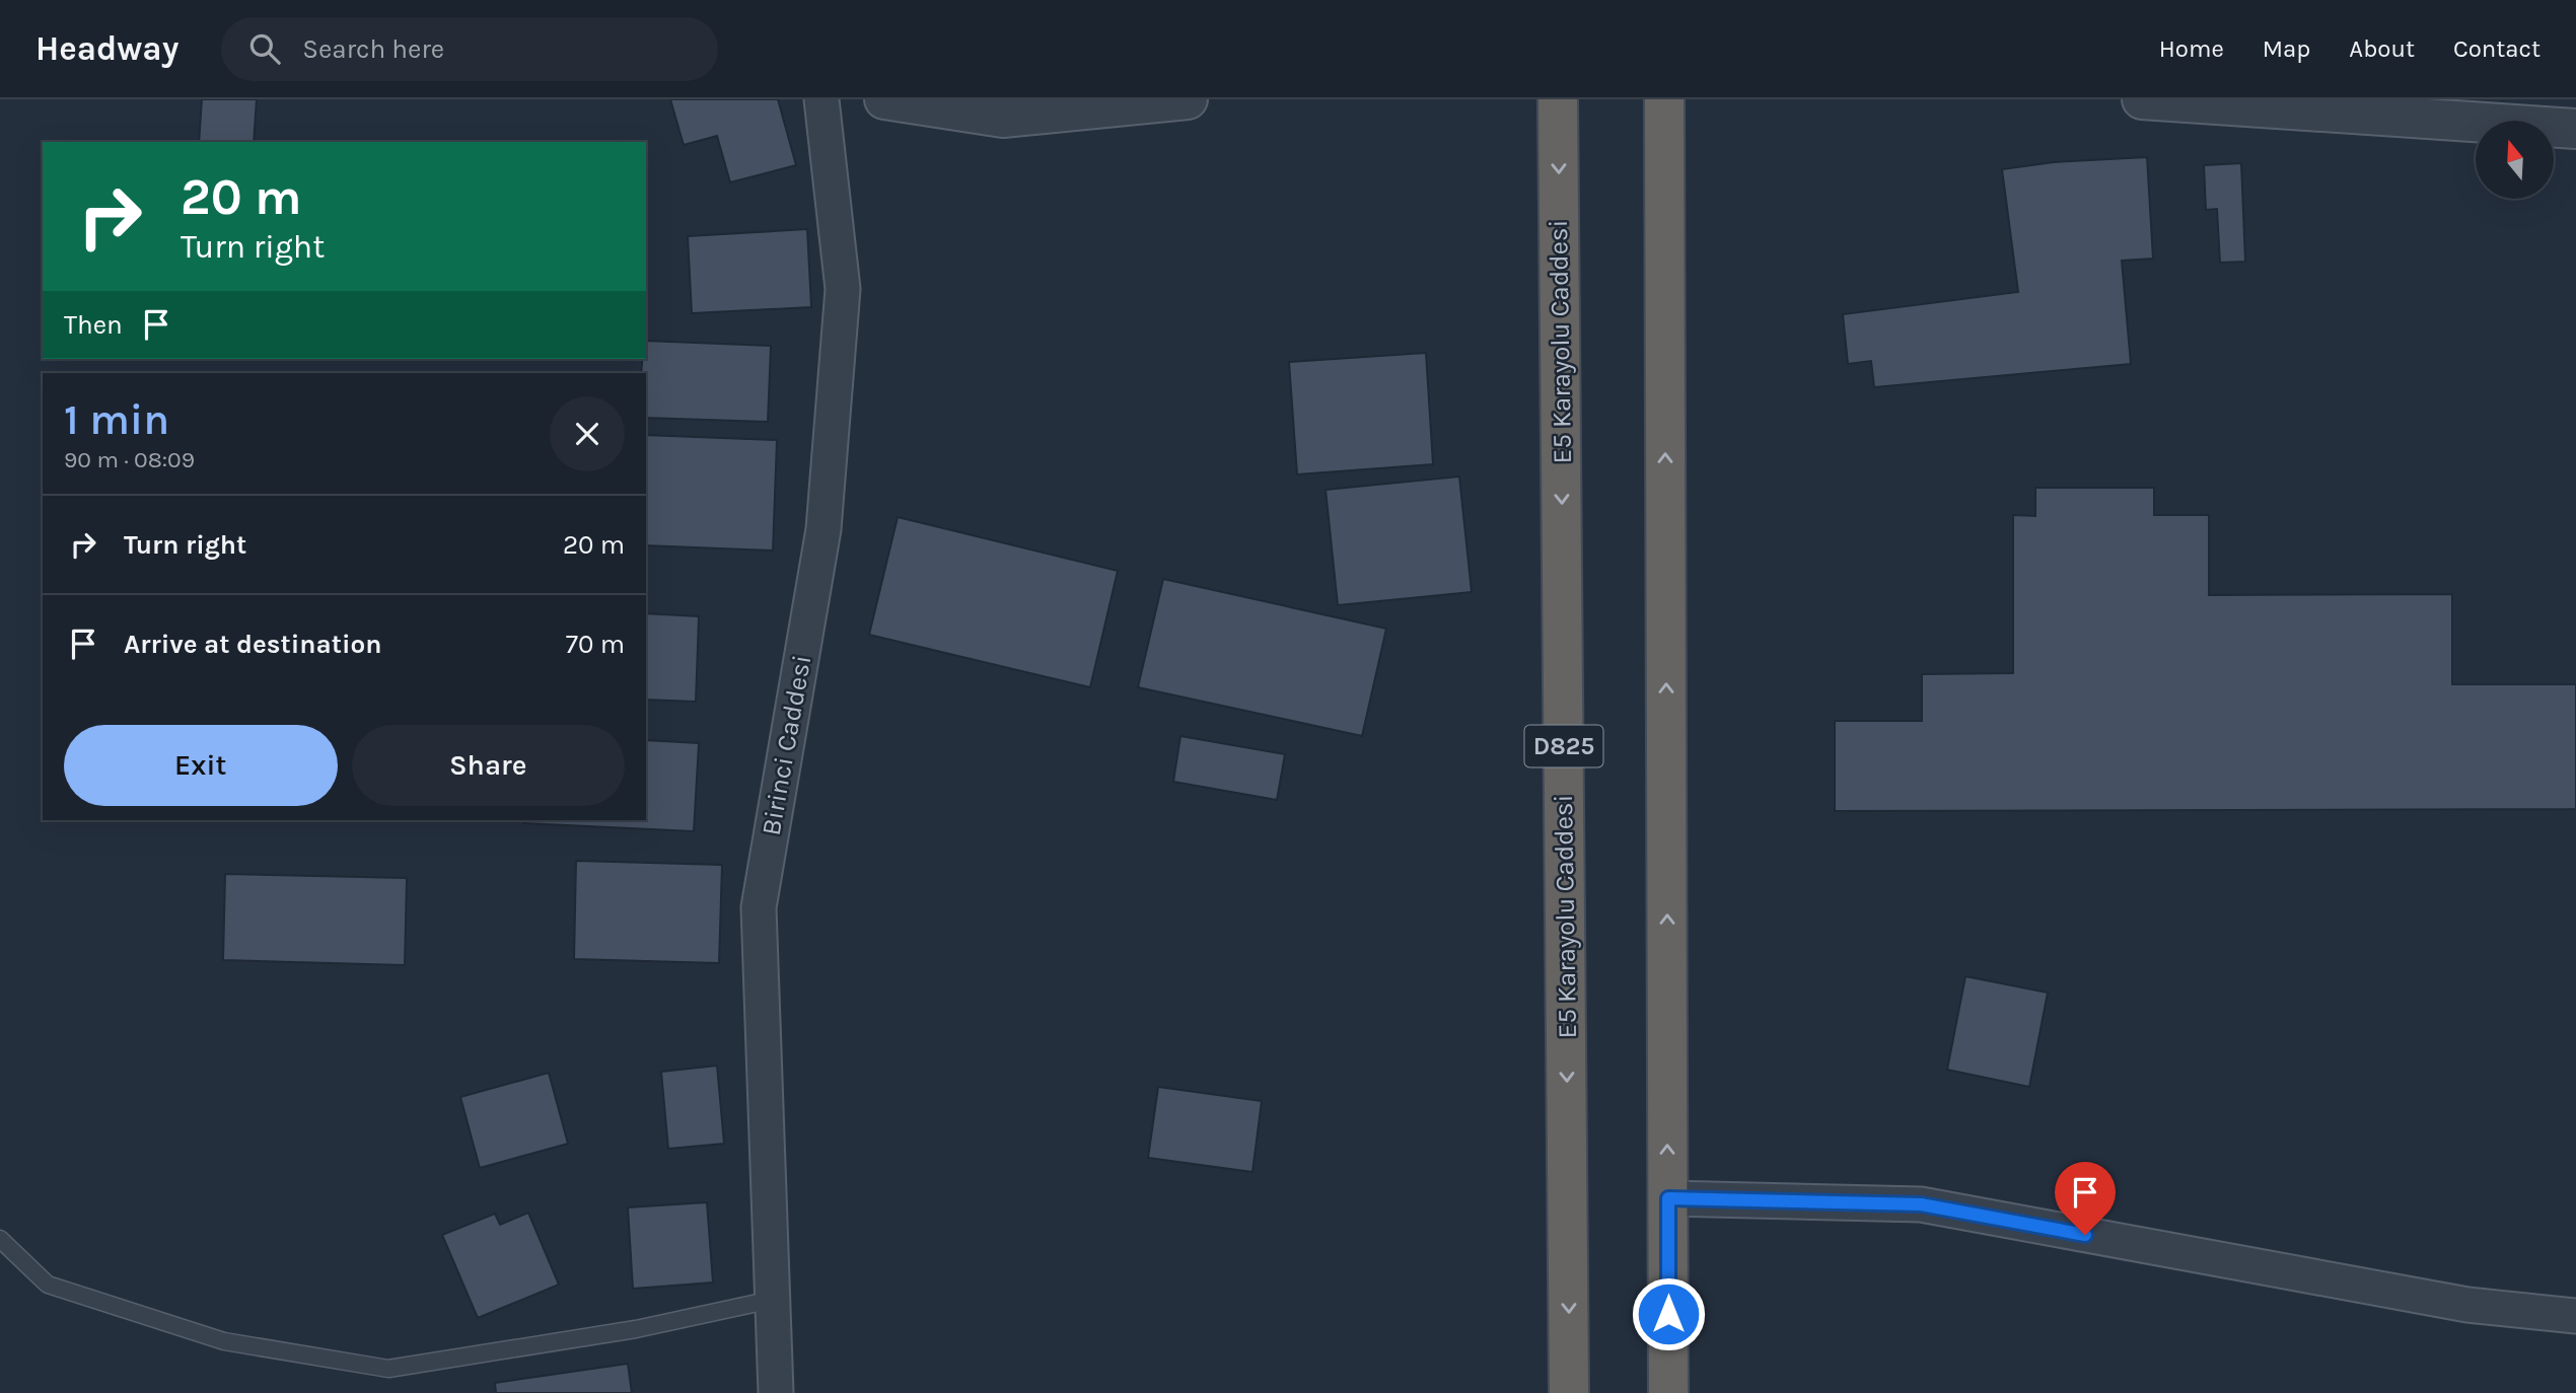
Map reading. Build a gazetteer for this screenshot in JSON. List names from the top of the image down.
{
  "streets": {
    "highway": ["E5 Karayolu Caddesi", "D825"],
    "street": ["Birinci Caddesi"]
  },
  "north": "top",
  "page": {
    "header": "Headway",
    "search": "Search here",
    "nav": [
      "Home",
      "Map",
      "About",
      "Contact"
    ],
    "turn": ["20 m", "Turn right"],
    "then": "Then",
    "heading": ["1 min", "90 m · 08:09"],
    "list": [
      {
        "name": "Turn right",
        "value": "20 m"
      },
      {
        "name": "Arrive at destination",
        "value": "70 m"
      }
    ],
    "buttons": ["Exit", "Share"]
  }
}
